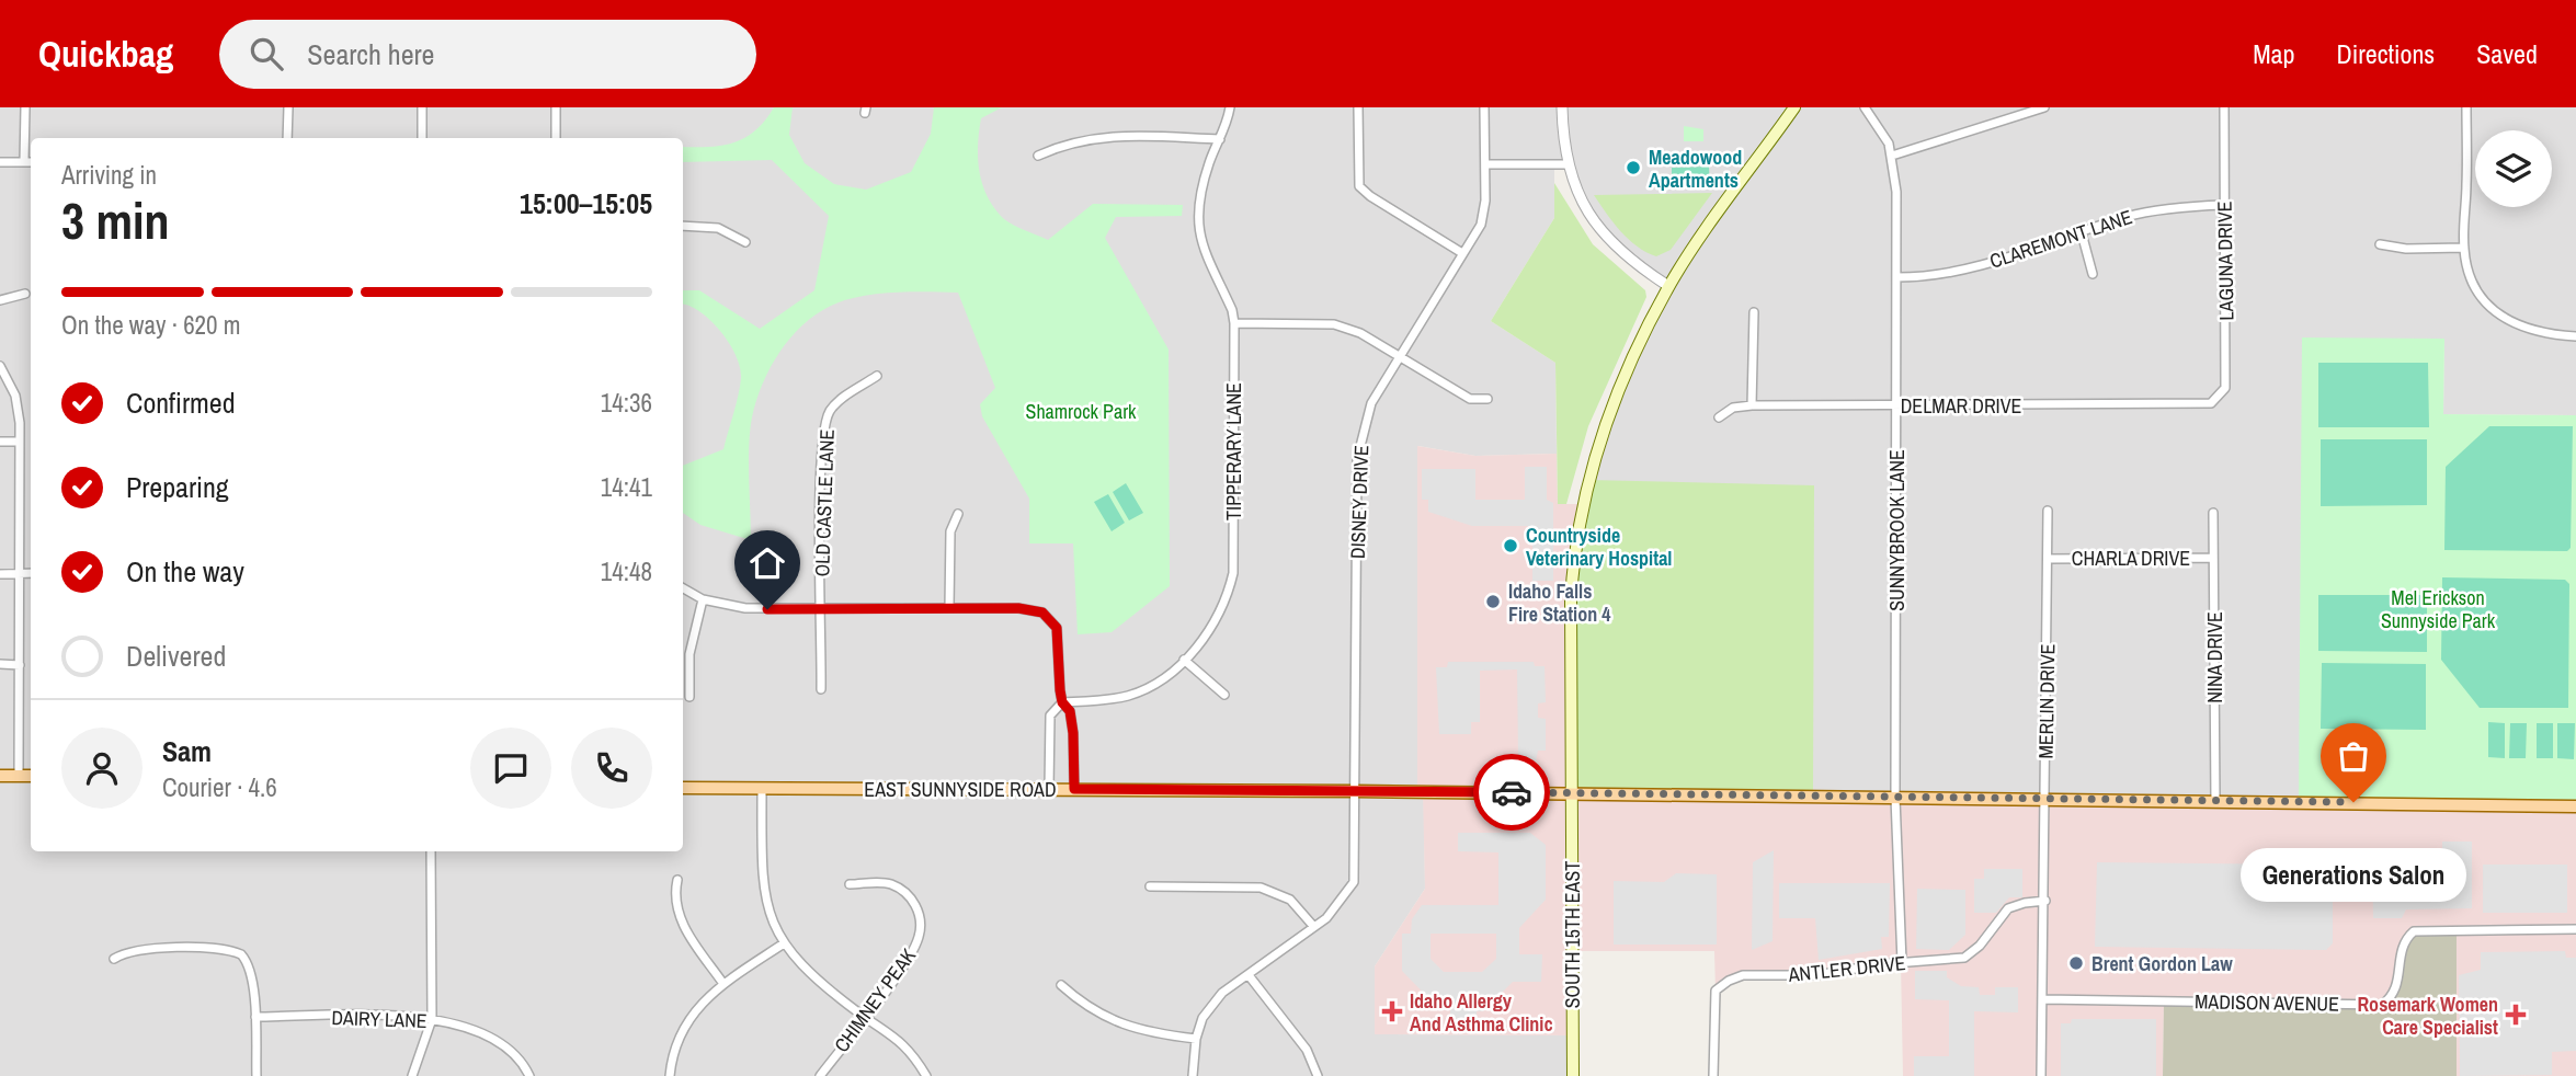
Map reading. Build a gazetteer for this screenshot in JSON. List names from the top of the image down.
{
  "streets": {
    "main road": ["EAST SUNNYSIDE ROAD", "SOUTH 15TH EAST"],
    "street": [
      "CLAREMONT LANE",
      "LAGUNA DRIVE",
      "DELMAR DRIVE",
      "TIPPERARY LANE",
      "DISNEY DRIVE",
      "OLD CASTLE LANE",
      "SUNNYBROOK LANE",
      "CHARLA DRIVE",
      "NINA DRIVE",
      "MERLIN DRIVE",
      "ANTLER DRIVE",
      "CHIMNEY PEAK",
      "MADISON AVENUE",
      "DAIRY LANE"
    ]
  },
  "crossings": [
    ["CLAREMONT LANE", "LAGUNA DRIVE"],
    ["CLAREMONT LANE", "SUNNYBROOK LANE"],
    ["LAGUNA DRIVE", "DELMAR DRIVE"],
    ["DELMAR DRIVE", "SUNNYBROOK LANE"],
    ["DISNEY DRIVE", "EAST SUNNYSIDE ROAD"],
    ["SUNNYBROOK LANE", "EAST SUNNYSIDE ROAD"],
    ["SUNNYBROOK LANE", "ANTLER DRIVE"],
    ["CHARLA DRIVE", "NINA DRIVE"],
    ["CHARLA DRIVE", "MERLIN DRIVE"],
    ["NINA DRIVE", "EAST SUNNYSIDE ROAD"],
    ["MERLIN DRIVE", "EAST SUNNYSIDE ROAD"],
    ["MERLIN DRIVE", "ANTLER DRIVE"],
    ["MERLIN DRIVE", "MADISON AVENUE"],
    ["EAST SUNNYSIDE ROAD", "SOUTH 15TH EAST"]
  ],
  "parks": ["Shamrock Park", "Mel Erickson Sunnyside Park"],
  "places": {
    "other": [
      "Meadowood Apartments",
      "Countryside Veterinary Hospital",
      "Idaho Falls Fire Station 4",
      "Generations Salon",
      "Brent Gordon Law"
    ],
    "health": ["Idaho Allergy And Asthma Clinic", "Rosemark Women Care Specialist"]
  },
  "page": {
    "header": "Quickbag",
    "search": "Search here",
    "nav": ["Map", "Directions", "Saved"],
    "heading": ["3 min", "Arriving in", "15:00–15:05"],
    "panel": ["Sam", "Courier · 4.6"],
    "bar": "On the way · 620 m",
    "list": [
      ["Confirmed", "14:36"],
      ["Preparing", "14:41"],
      ["On the way", "14:48"],
      "Delivered"
    ],
    "bubble": "Generations Salon"
  }
}
